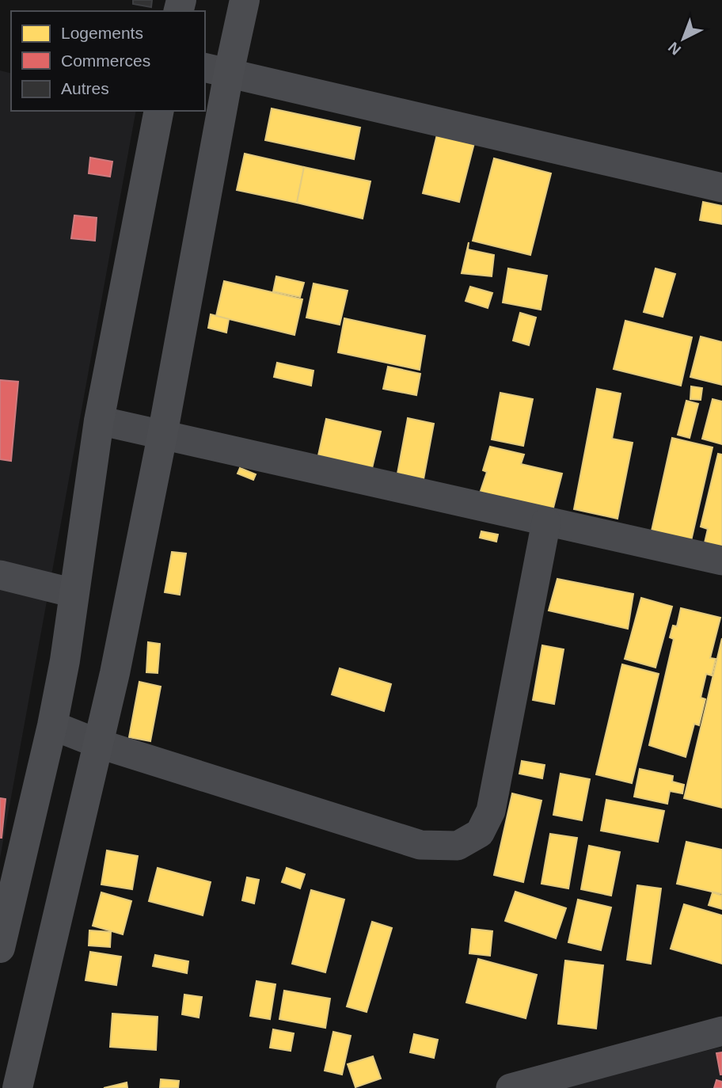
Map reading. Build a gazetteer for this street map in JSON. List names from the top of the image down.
{
  "legend": ["Logements", "Commerces", "Autres"],
  "north": "bottom left"
}
